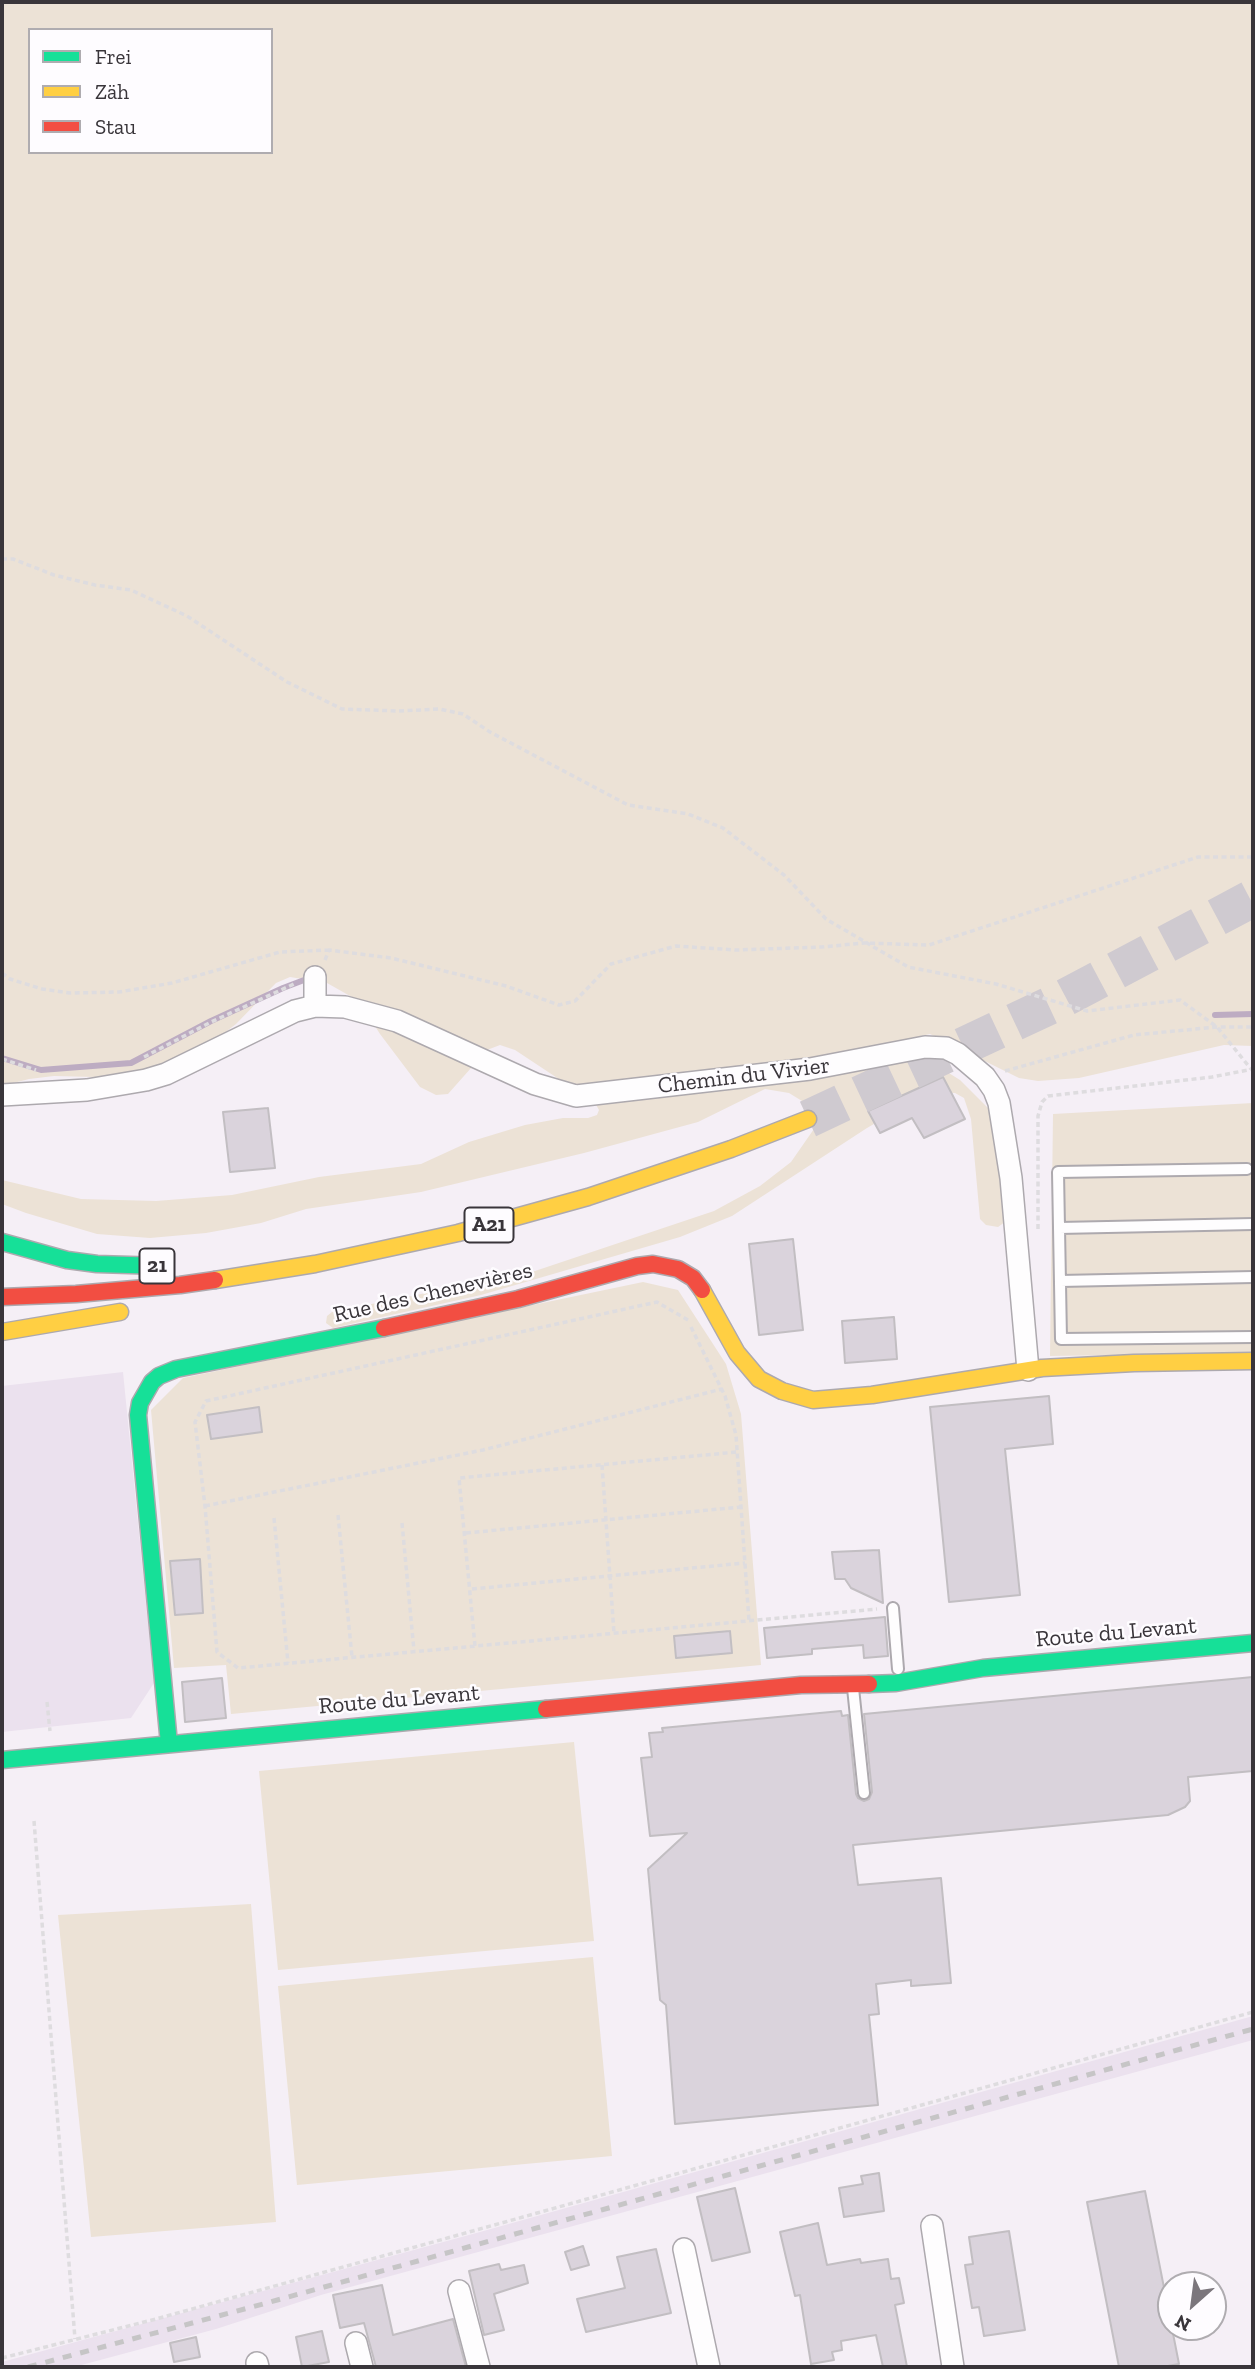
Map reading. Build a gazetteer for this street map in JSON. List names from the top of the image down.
{
  "streets": {
    "main road": [
      "A21",
      "21",
      "Rue des Chenevières",
      "Route du Levant"
    ],
    "street": ["Chemin du Vivier"]
  },
  "crossings": [
    ["Chemin du Vivier", "Rue des Chenevières"],
    ["A21", "21"],
    ["Rue des Chenevières", "Route du Levant"]
  ],
  "legend": ["Frei", "Zäh", "Stau"],
  "north": "bottom left"
}
